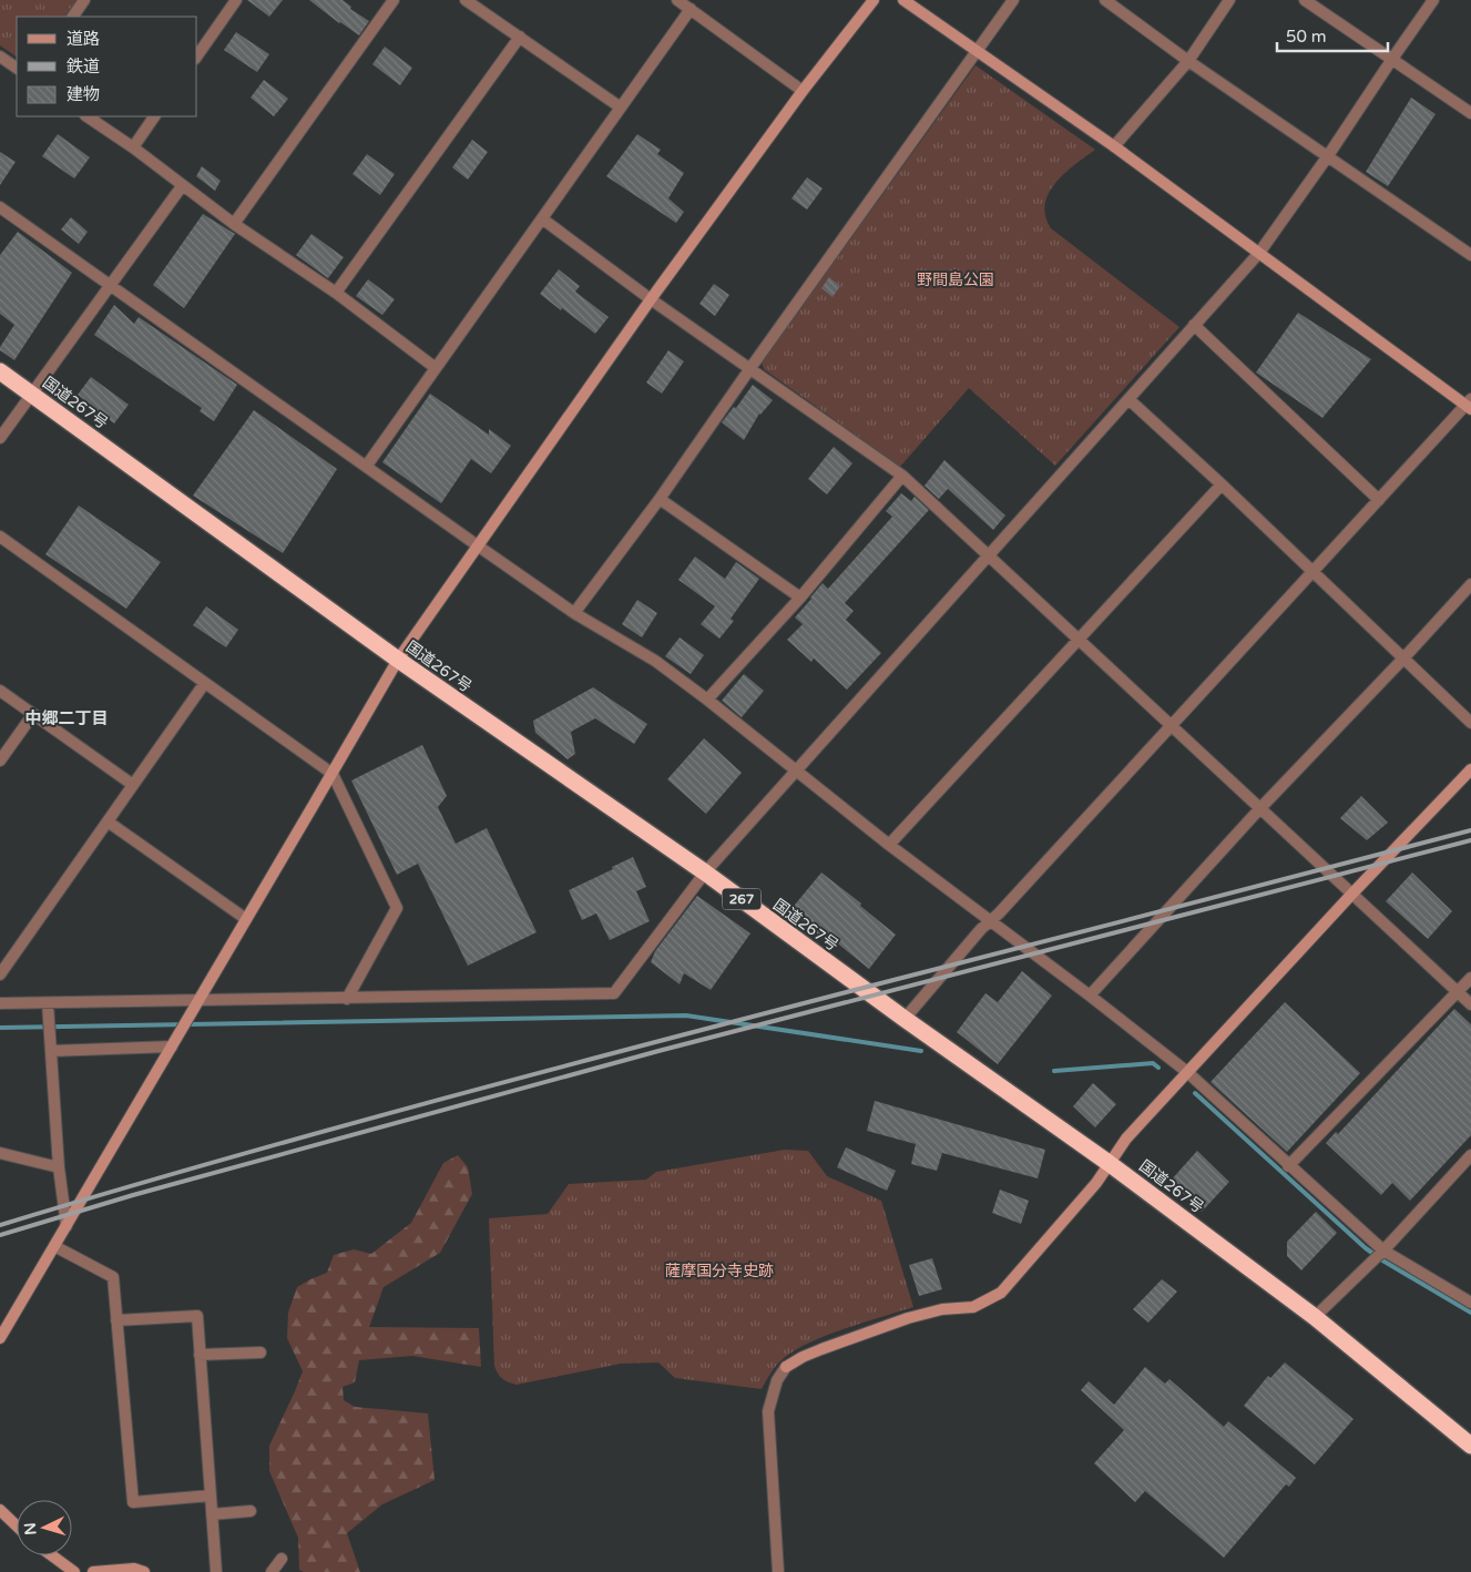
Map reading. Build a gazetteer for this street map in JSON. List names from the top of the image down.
{
  "streets": {
    "highway": ["国道267号", "267"]
  },
  "districts": ["中郷二丁目"],
  "parks": ["野間島公園", "薩摩国分寺史跡"],
  "legend": ["道路", "鉄道", "建物"],
  "scale_bar": "50 m",
  "north": "left"
}
